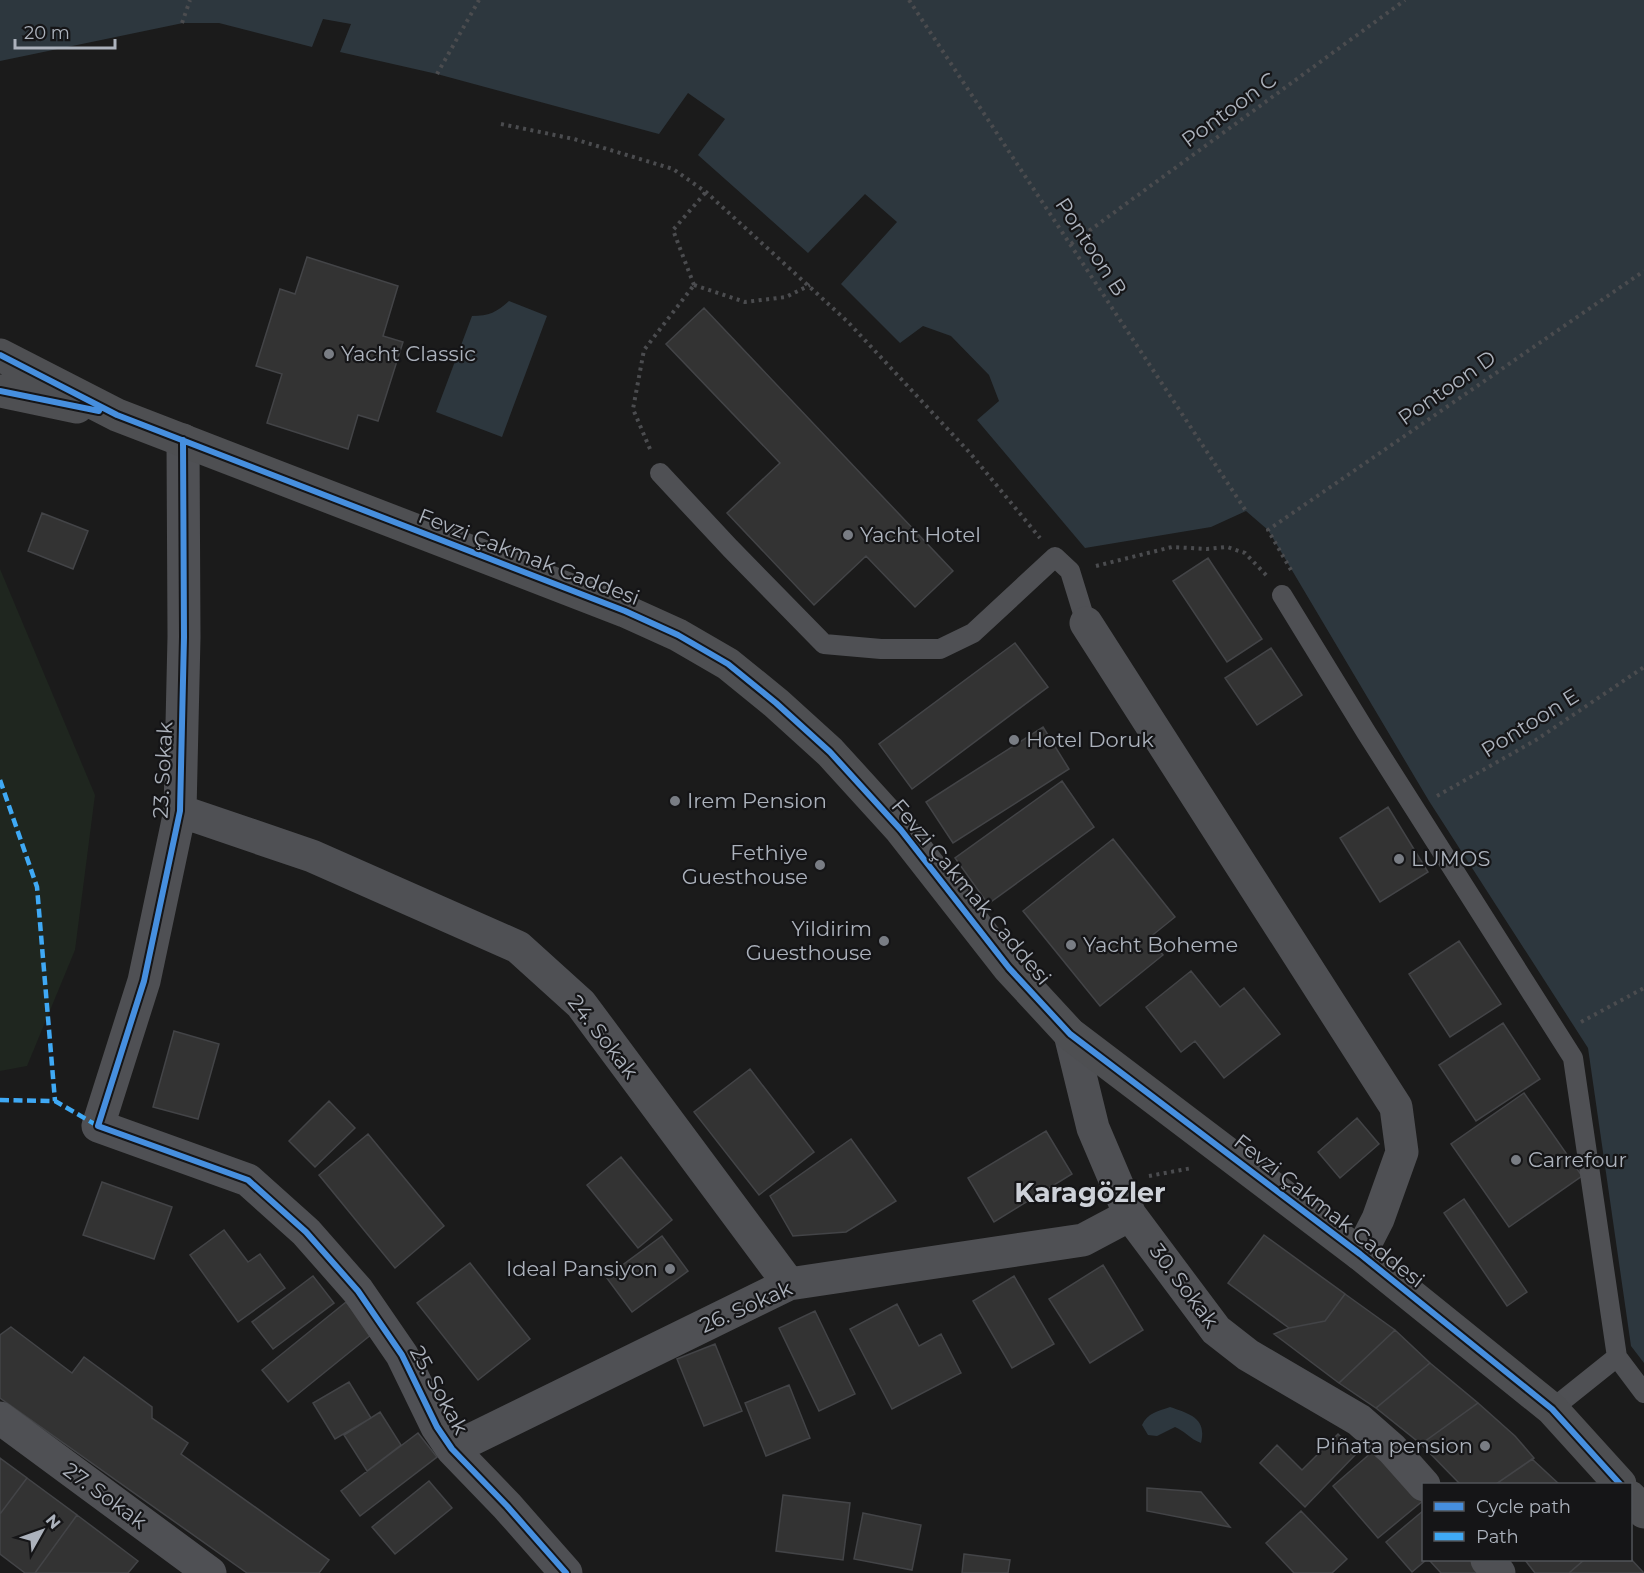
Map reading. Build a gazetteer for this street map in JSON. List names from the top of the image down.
{
  "streets": {
    "street": [
      "Fevzi Çakmak Caddesi",
      "23. Sokak",
      "24. Sokak",
      "30. Sokak",
      "26. Sokak",
      "25. Sokak",
      "27. Sokak"
    ],
    "path": [
      "Pontoon C",
      "Pontoon B",
      "Pontoon D",
      "Pontoon E"
    ]
  },
  "crossings": [
    ["Pontoon C", "Pontoon B"],
    ["Fevzi Çakmak Caddesi", "23. Sokak"],
    ["Fevzi Çakmak Caddesi", "30. Sokak"],
    ["23. Sokak", "24. Sokak"],
    ["23. Sokak", "25. Sokak"],
    ["24. Sokak", "26. Sokak"],
    ["30. Sokak", "26. Sokak"],
    ["26. Sokak", "25. Sokak"]
  ],
  "districts": ["Karagözler"],
  "places": [
    "Yacht Classic",
    "Yacht Hotel",
    "Hotel Doruk",
    "Irem Pension",
    "LUMOS",
    "Fethiye Guesthouse",
    "Yildirim Guesthouse",
    "Yacht Boheme",
    "Carrefour",
    "Ideal Pansiyon",
    "Piñata pension"
  ],
  "legend": ["Cycle path", "Path"],
  "scale_bar": "20 m",
  "north": "top right"
}
